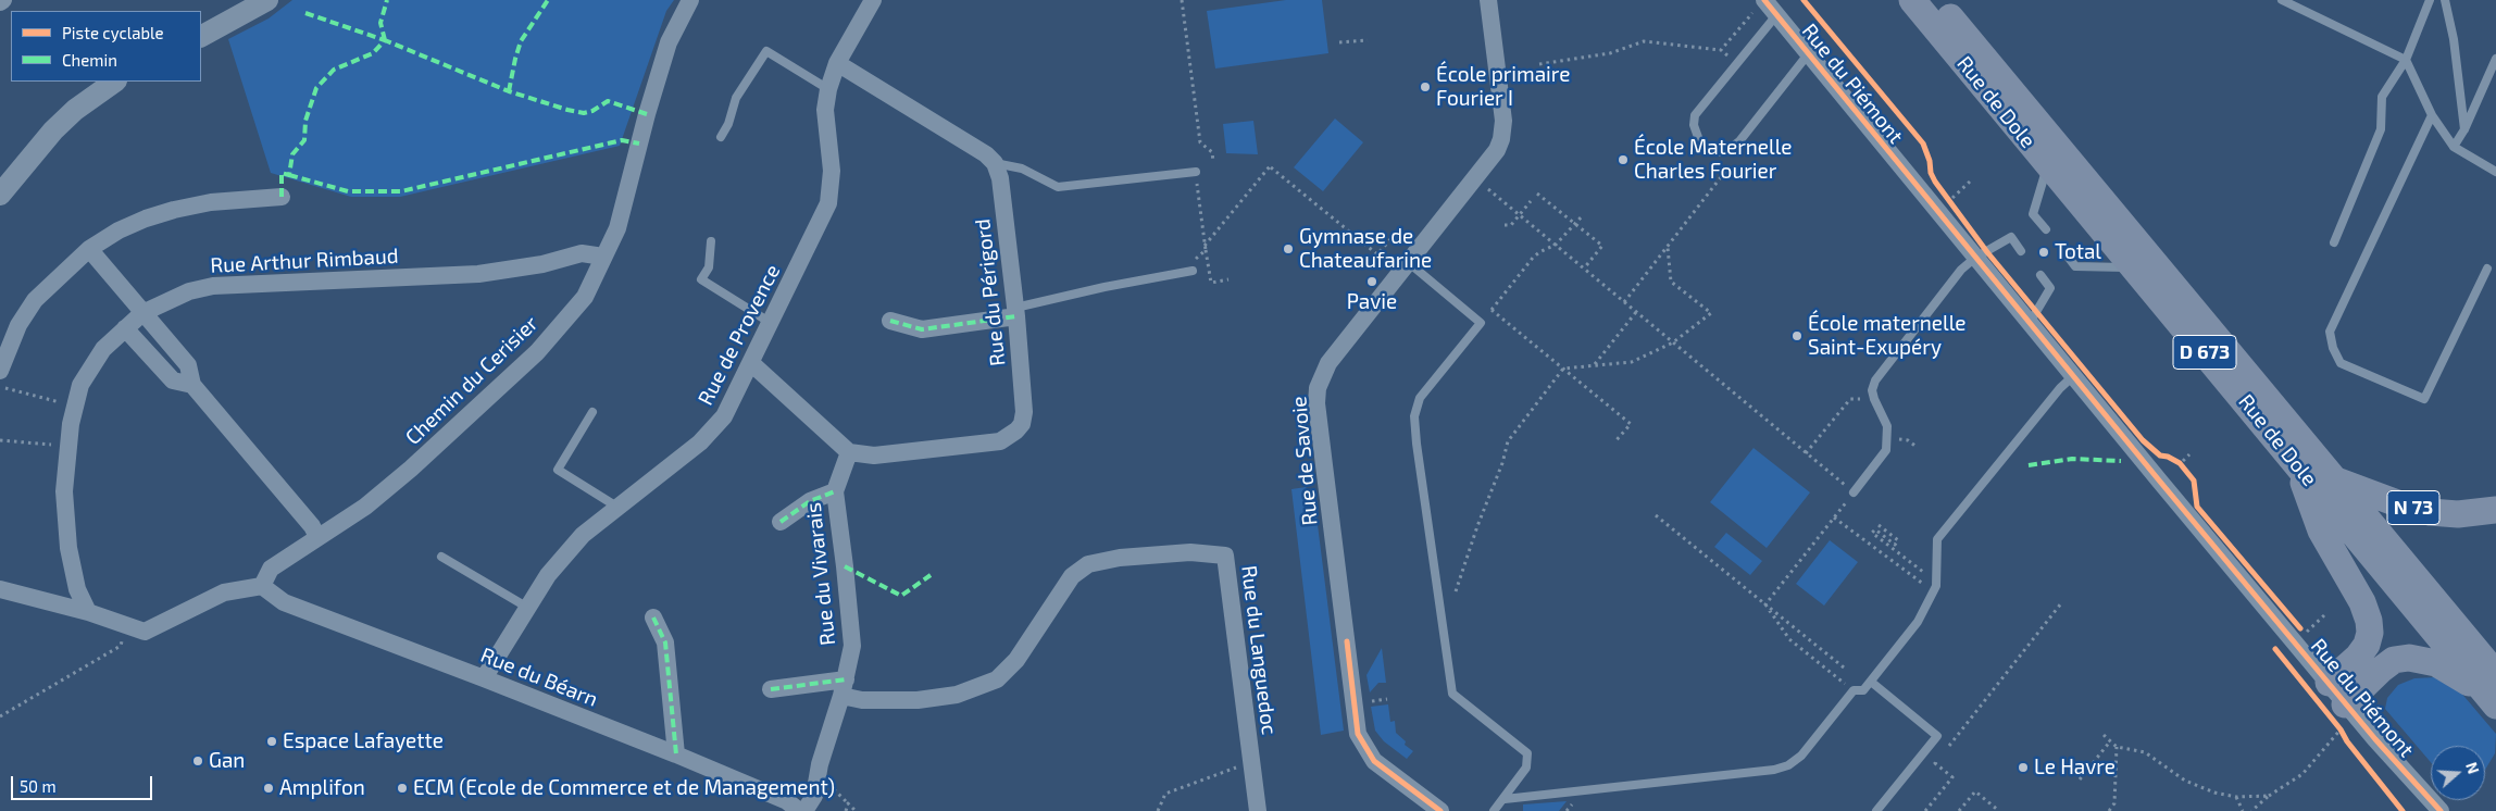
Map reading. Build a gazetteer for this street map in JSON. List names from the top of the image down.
{
  "streets": {
    "main road": ["Rue de Dole", "D 673", "N 73"],
    "street": [
      "Rue du Piémont",
      "Rue Arthur Rimbaud",
      "Rue du Périgord",
      "Rue de Provence",
      "Chemin du Cerisier",
      "Rue de Savoie",
      "Rue du Vivarais",
      "Rue du Languedoc",
      "Rue du Béarn"
    ]
  },
  "crossings": [
    ["Rue de Dole", "N 73"],
    ["Rue Arthur Rimbaud", "Chemin du Cerisier"],
    ["Rue du Périgord", "Rue du Vivarais"],
    ["Rue de Provence", "Rue du Béarn"],
    ["Chemin du Cerisier", "Rue du Béarn"],
    ["Rue du Vivarais", "Rue du Languedoc"]
  ],
  "places": [
    "École primaire Fourier I",
    "École Maternelle Charles Fourier",
    "Gymnase de Chateaufarine",
    "Total",
    "Pavie",
    "École maternelle Saint-Exupéry",
    "Espace Lafayette",
    "Gan",
    "Le Havre",
    "Amplifon",
    "ECM (Ecole de Commerce et de Management)"
  ],
  "legend": ["Piste cyclable", "Chemin"],
  "scale_bar": "50 m",
  "north": "right"
}
